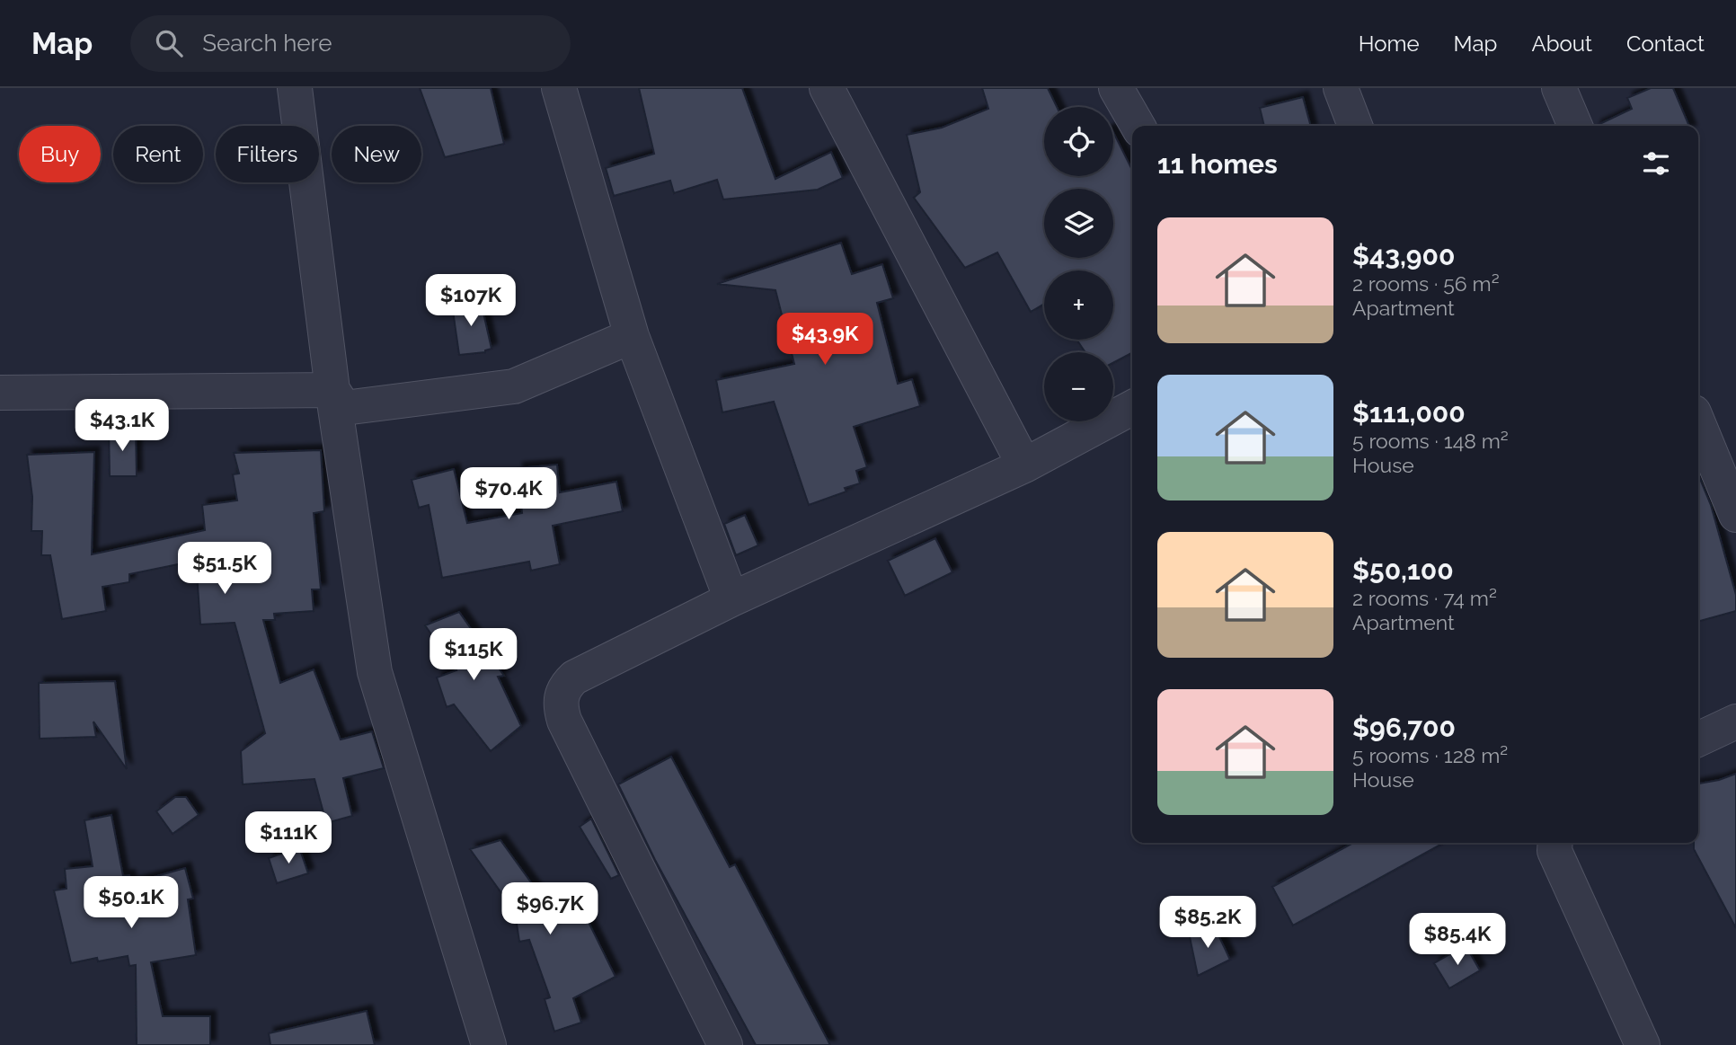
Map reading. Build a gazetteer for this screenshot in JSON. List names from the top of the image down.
{
  "page": {
    "header": "Map",
    "search": "Search here",
    "nav": [
      "Home",
      "Map",
      "About",
      "Contact"
    ],
    "map_buttons": ["+", "−"],
    "chip": [
      "Buy",
      "Rent",
      "Filters",
      "New"
    ],
    "heading": "11 homes",
    "list": [
      {
        "name": "$43,900",
        "note": "2 rooms · 56 m² · Apartment"
      },
      {
        "name": "$111,000",
        "note": "5 rooms · 148 m² · House"
      },
      {
        "name": "$50,100",
        "note": "2 rooms · 74 m² · Apartment"
      },
      {
        "name": "$96,700",
        "note": "5 rooms · 128 m² · House"
      }
    ],
    "price": [
      "$107K",
      "$43.9K",
      "$43.1K",
      "$70.4K",
      "$51.5K",
      "$115K",
      "$111K",
      "$50.1K",
      "$96.7K",
      "$85.2K",
      "$85.4K"
    ]
  }
}
